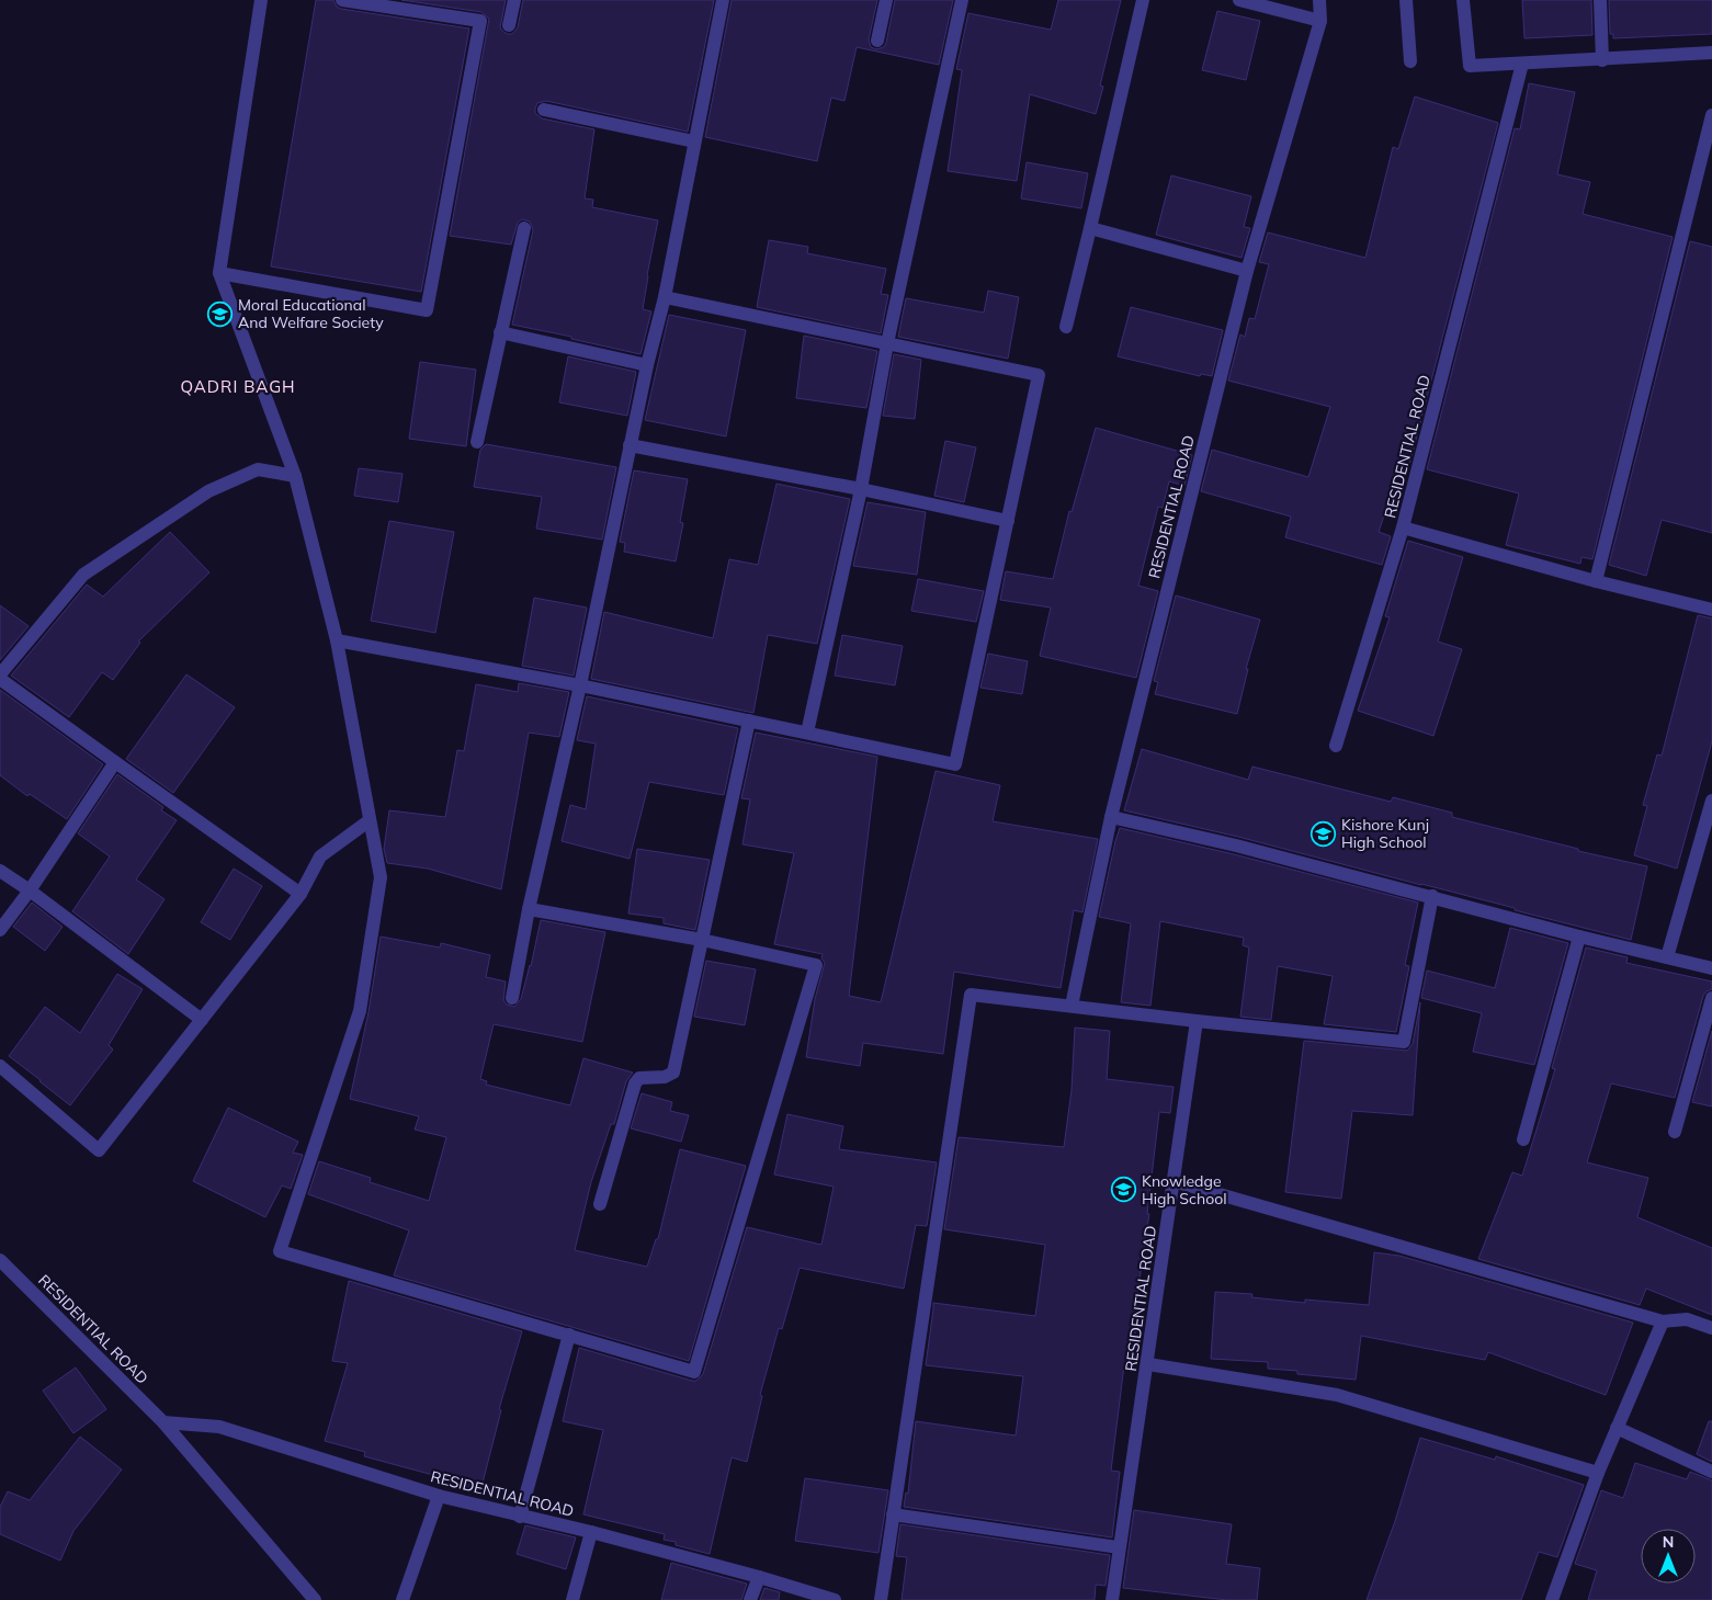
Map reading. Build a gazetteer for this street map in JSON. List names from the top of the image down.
{
  "streets": {
    "street": ["RESIDENTIAL ROAD"]
  },
  "districts": ["QADRI BAGH"],
  "places": {
    "school or university": ["Moral Educational And Welfare Society", "Kishore Kunj High School", "Knowledge High School"]
  },
  "north": "top"
}
